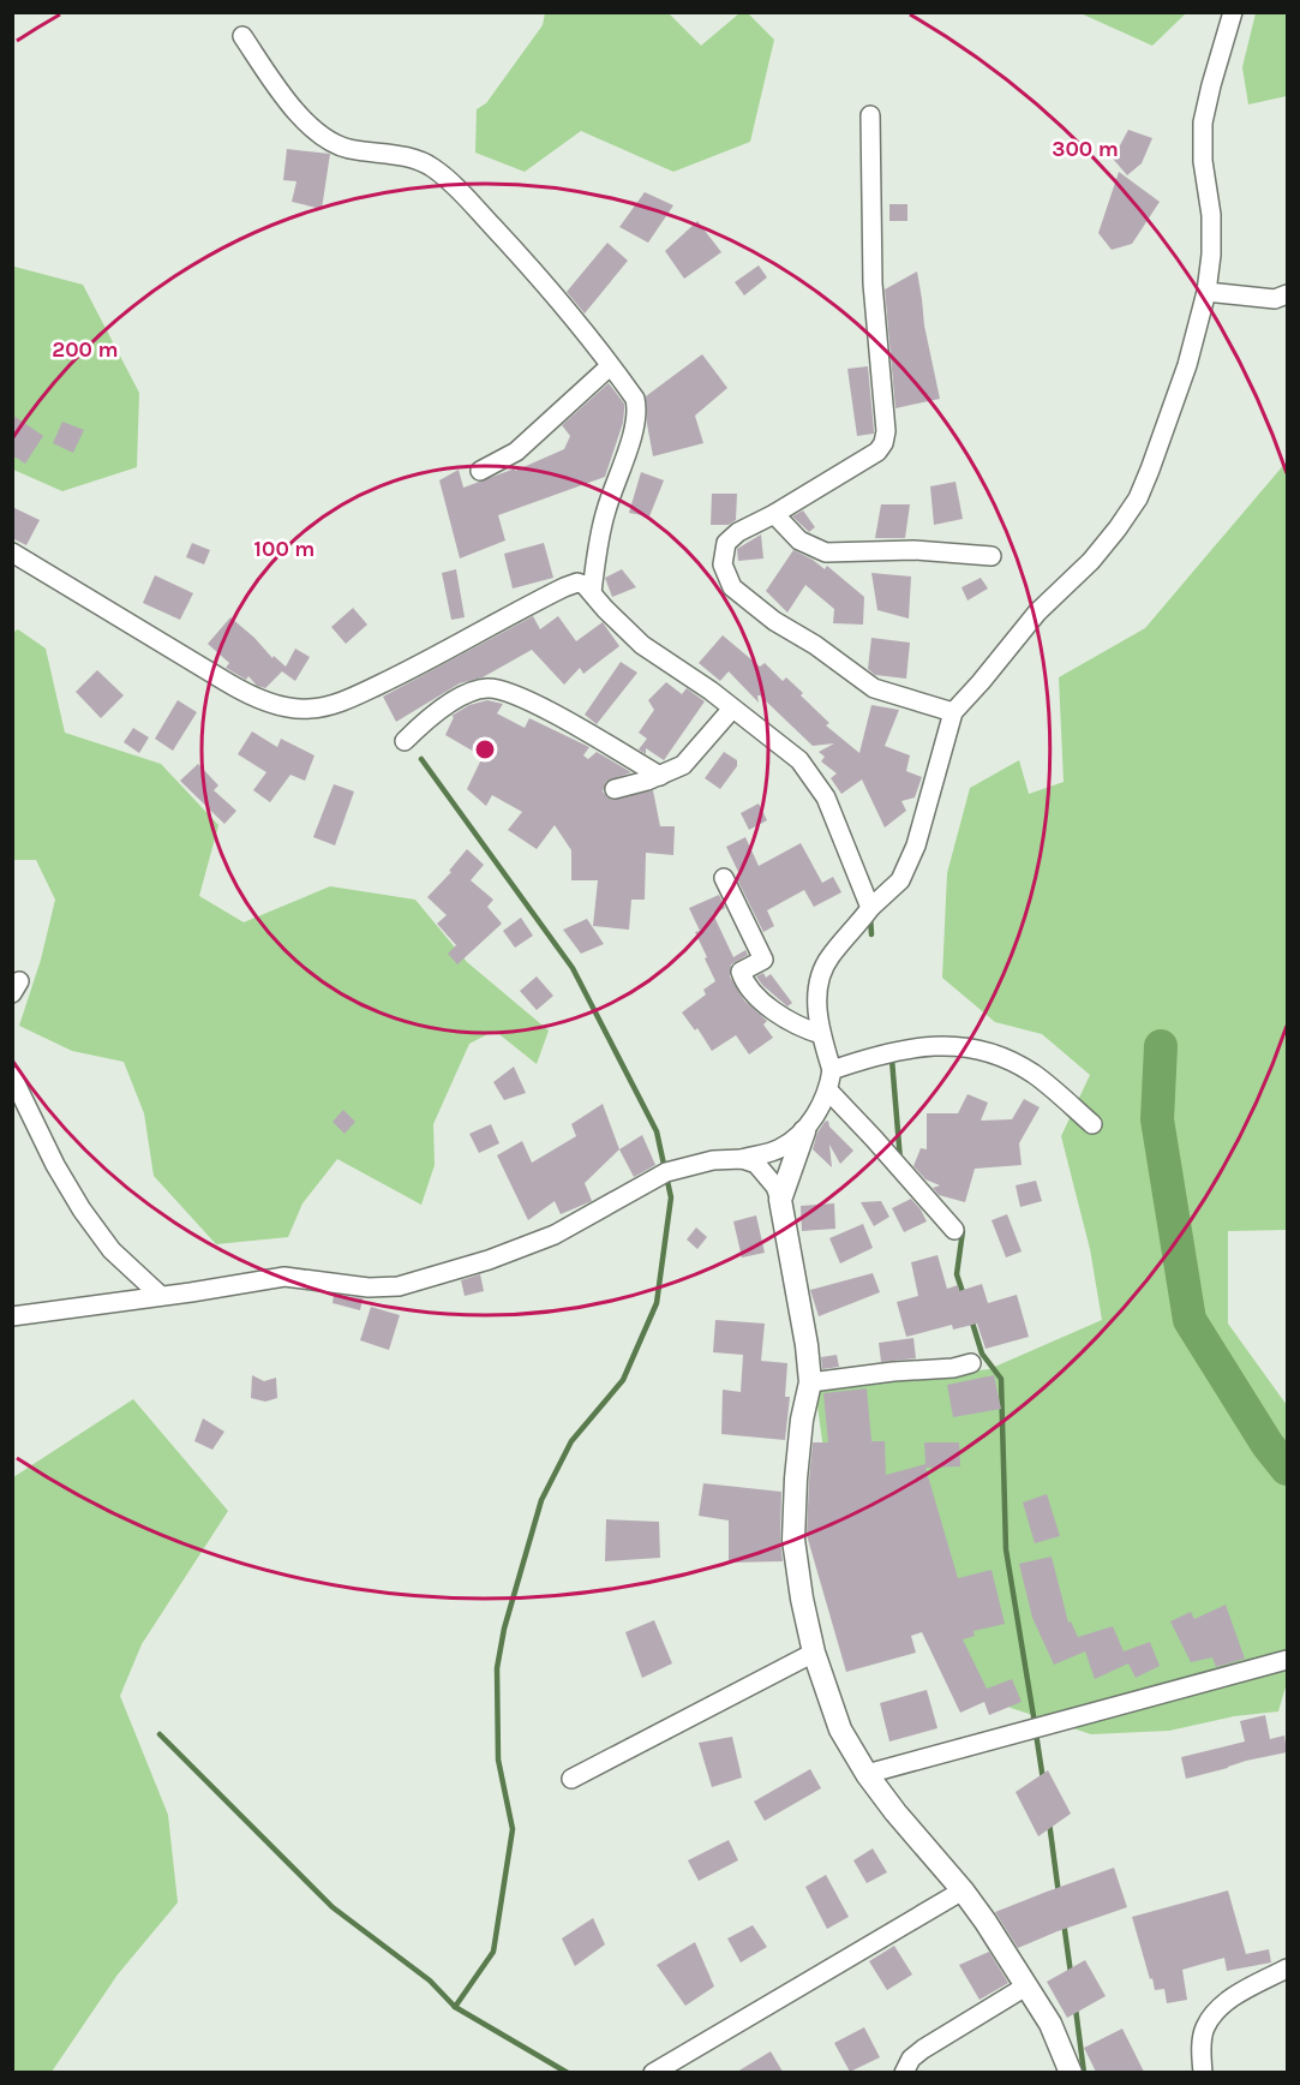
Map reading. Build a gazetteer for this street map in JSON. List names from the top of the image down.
{
  "rings": ["300 m", "200 m", "100 m"]
}
